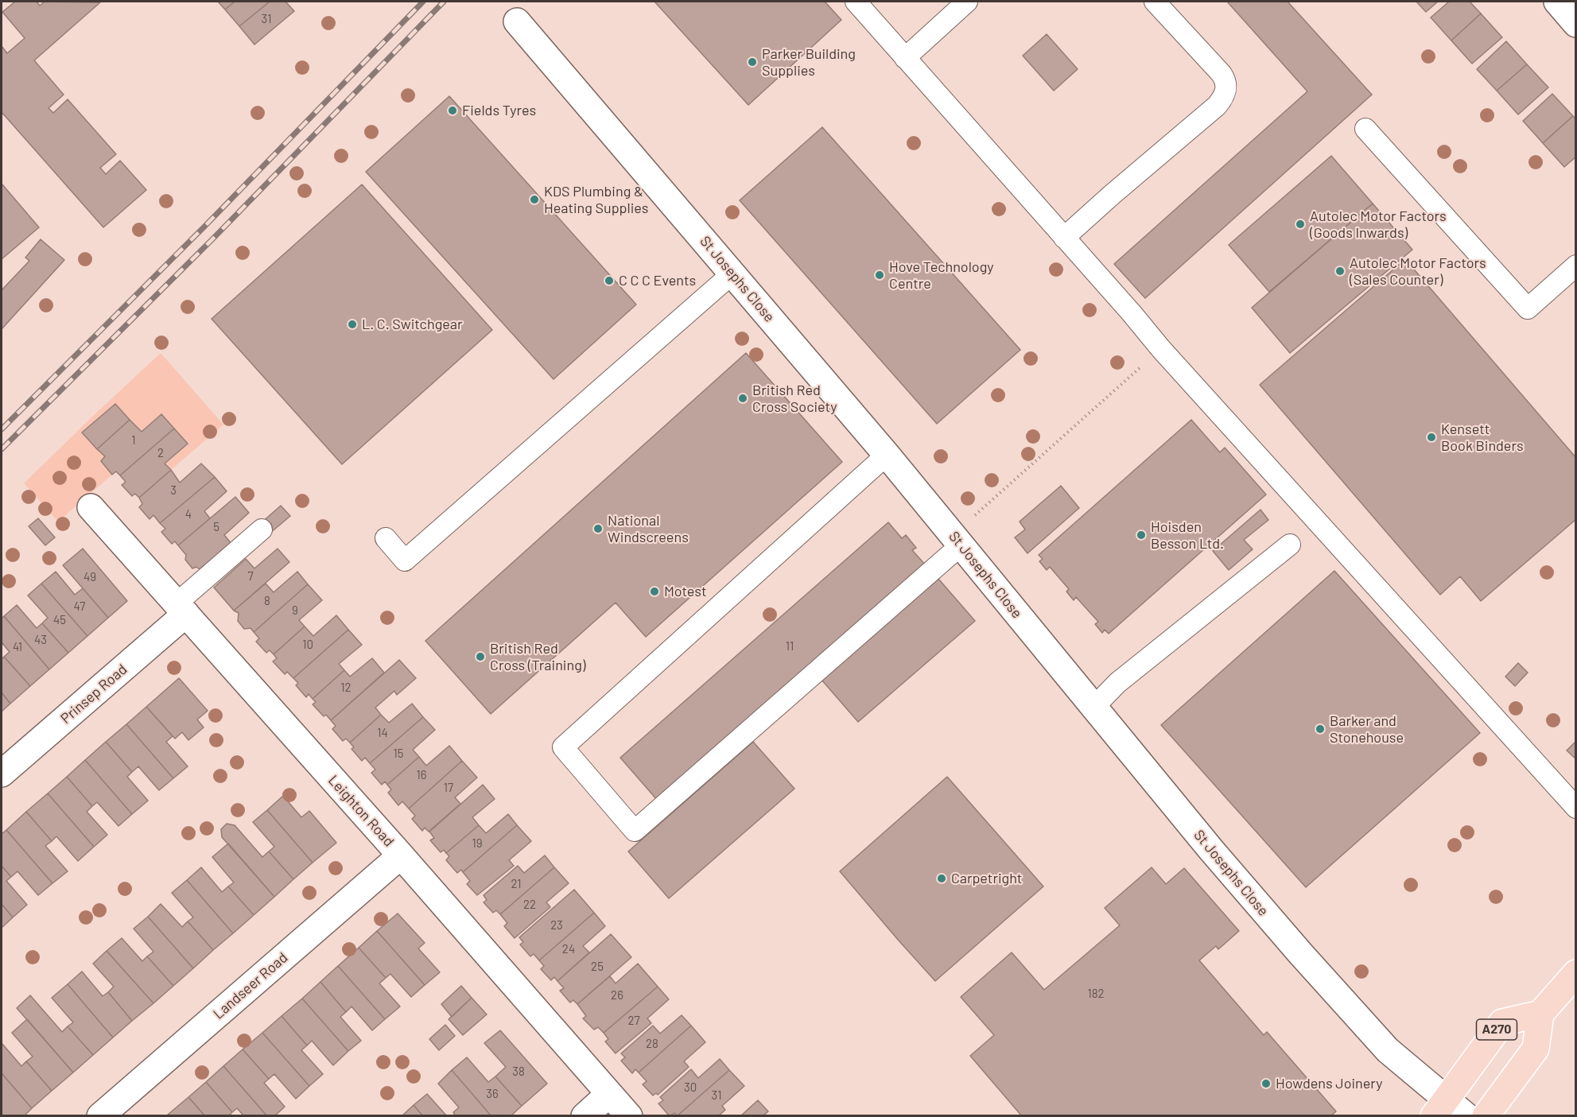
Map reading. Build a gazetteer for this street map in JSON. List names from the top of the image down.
{
  "streets": {
    "main road": ["A270"],
    "street": [
      "St Josephs Close",
      "Prinsep Road",
      "Leighton Road",
      "Landseer Road"
    ]
  },
  "crossings": [
    ["St Josephs Close", "A270"],
    ["Prinsep Road", "Leighton Road"],
    ["Leighton Road", "Landseer Road"]
  ],
  "places": [
    "Parker Building Supplies",
    "Fields Tyres",
    "KDS Plumbing & Heating Supplies",
    "Autolec Motor Factors (Goods Inwards)",
    "Autolec Motor Factors (Sales Counter)",
    "Hove Technology Centre",
    "C C C Events",
    "L. C. Switchgear",
    "British Red Cross Society",
    "Kensett Book Binders",
    "National Windscreens",
    "Hoisden Besson Ltd.",
    "Motest",
    "British Red Cross (Training)",
    "Barker and Stonehouse",
    "Carpetright",
    "Howdens Joinery"
  ],
  "house_numbers": [
    "31",
    "1",
    "2",
    "3",
    "4",
    "5",
    "7",
    "49",
    "8",
    "47",
    "9",
    "45",
    "43",
    "10",
    "11",
    "41",
    "12",
    "14",
    "15",
    "16",
    "17",
    "19",
    "21",
    "22",
    "23",
    "24",
    "25",
    "182",
    "26",
    "27",
    "28",
    "38",
    "30",
    "36",
    "31"
  ]
}
